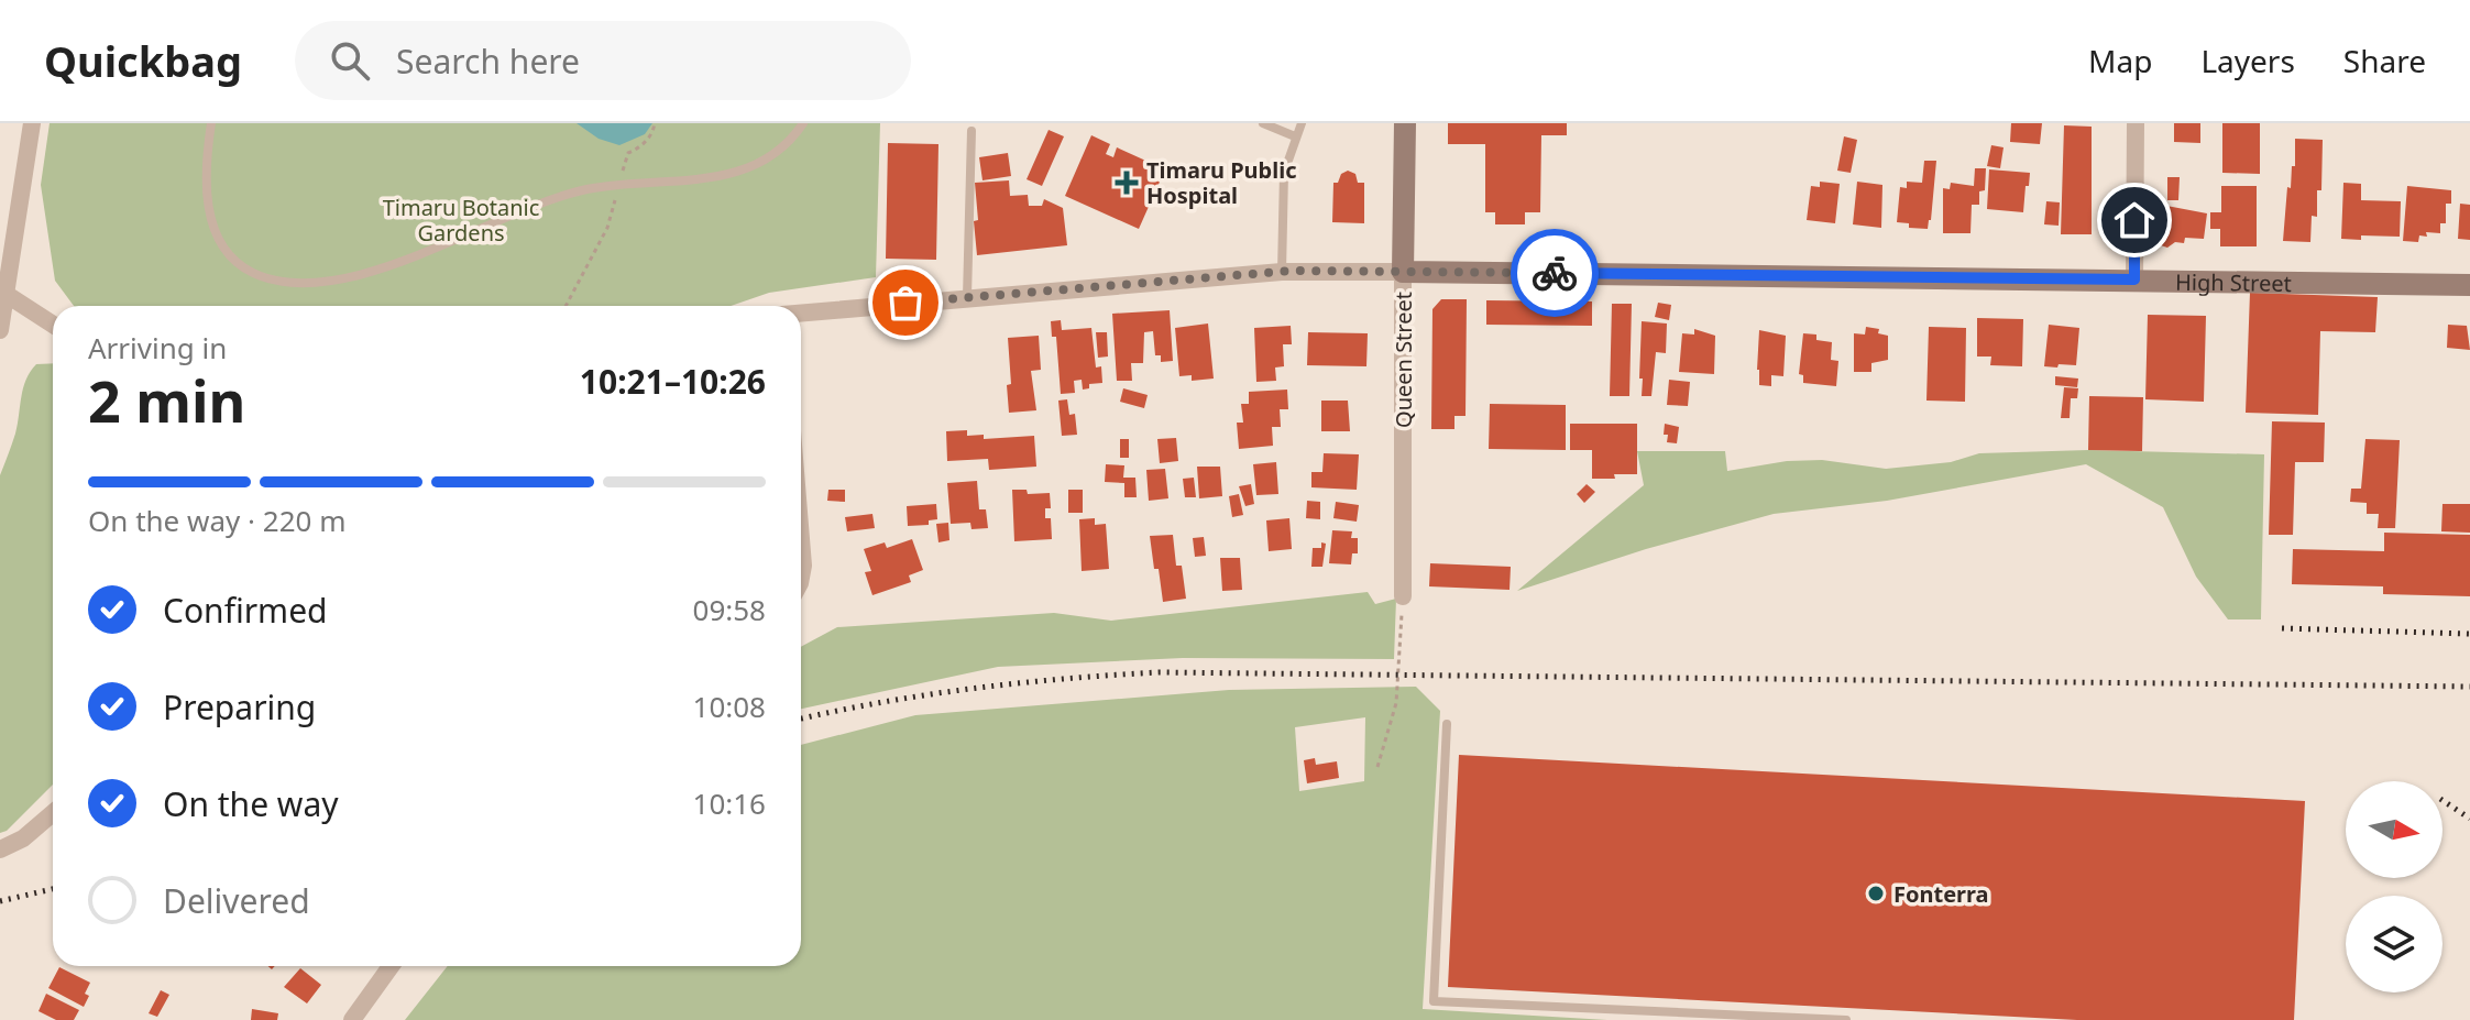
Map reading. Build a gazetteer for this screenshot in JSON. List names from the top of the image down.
{
  "streets": {
    "street": ["High Street", "Queen Street"]
  },
  "crossings": [
    ["High Street", "Queen Street"]
  ],
  "parks": ["Timaru Botanic Gardens"],
  "places": {
    "health": ["Timaru Public Hospital"],
    "other": ["Fonterra"]
  },
  "north": "right",
  "page": {
    "header": "Quickbag",
    "search": "Search here",
    "nav": ["Map", "Layers", "Share"],
    "heading": ["2 min", "Arriving in", "10:21–10:26"],
    "bar": "On the way · 220 m",
    "list": [
      ["Confirmed", "09:58"],
      ["Preparing", "10:08"],
      ["On the way", "10:16"],
      "Delivered"
    ]
  }
}
